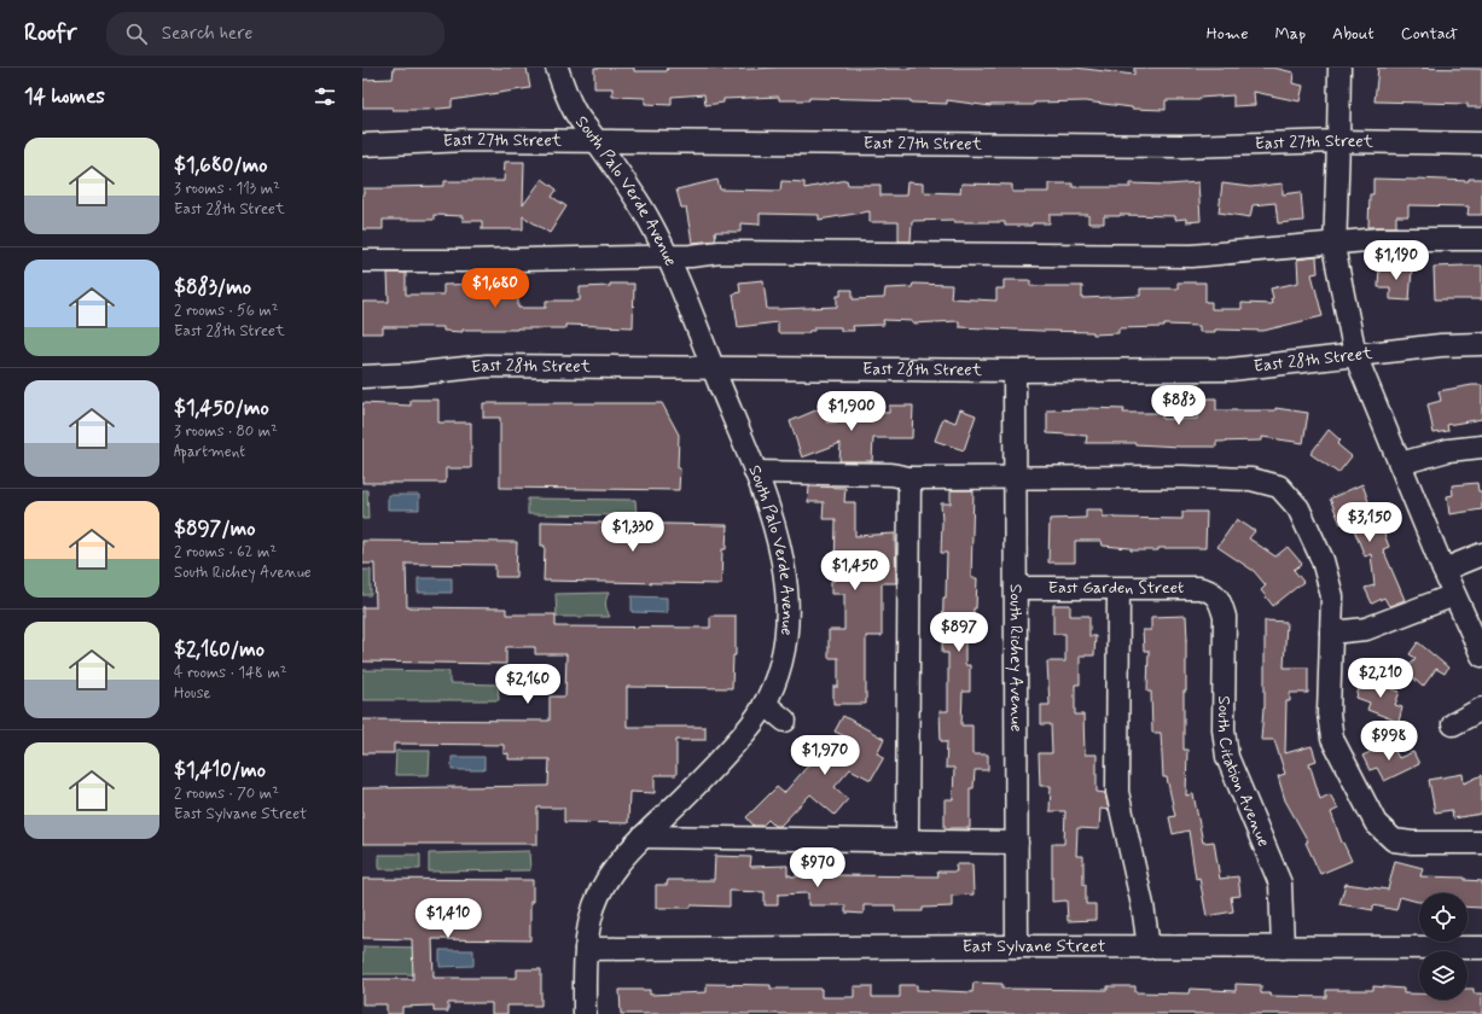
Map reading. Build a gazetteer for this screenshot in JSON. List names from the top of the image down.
{
  "streets": {
    "street": [
      "East 27th Street",
      "South Palo Verde Avenue",
      "East 28th Street",
      "East Garden Street",
      "South Richey Avenue",
      "South Citation Avenue",
      "East Sylvane Street"
    ]
  },
  "crossings": [
    ["East 27th Street", "South Palo Verde Avenue"],
    ["South Palo Verde Avenue", "East 28th Street"],
    ["South Palo Verde Avenue", "East Sylvane Street"],
    ["East 28th Street", "South Richey Avenue"],
    ["East Garden Street", "South Richey Avenue"],
    ["East Garden Street", "South Citation Avenue"],
    ["South Richey Avenue", "East Sylvane Street"],
    ["South Citation Avenue", "East Sylvane Street"]
  ],
  "page": {
    "header": "Roofr",
    "search": "Search here",
    "nav": [
      "Home",
      "Map",
      "About",
      "Contact"
    ],
    "heading": "14 homes",
    "list": [
      {
        "name": "$1,680/mo",
        "note": "3 rooms · 113 m² · East 28th Street"
      },
      {
        "name": "$883/mo",
        "note": "2 rooms · 56 m² · East 28th Street"
      },
      {
        "name": "$1,450/mo",
        "note": "3 rooms · 80 m² · Apartment"
      },
      {
        "name": "$897/mo",
        "note": "2 rooms · 62 m² · South Richey Avenue"
      },
      {
        "name": "$2,160/mo",
        "note": "4 rooms · 148 m² · House"
      },
      {
        "name": "$1,410/mo",
        "note": "2 rooms · 70 m² · East Sylvane Street"
      }
    ],
    "price": [
      "$1,190",
      "$1,680",
      "$883",
      "$1,900",
      "$3,150",
      "$1,330",
      "$1,450",
      "$897",
      "$2,210",
      "$2,160",
      "$998",
      "$1,970",
      "$970",
      "$1,410"
    ]
  }
}
